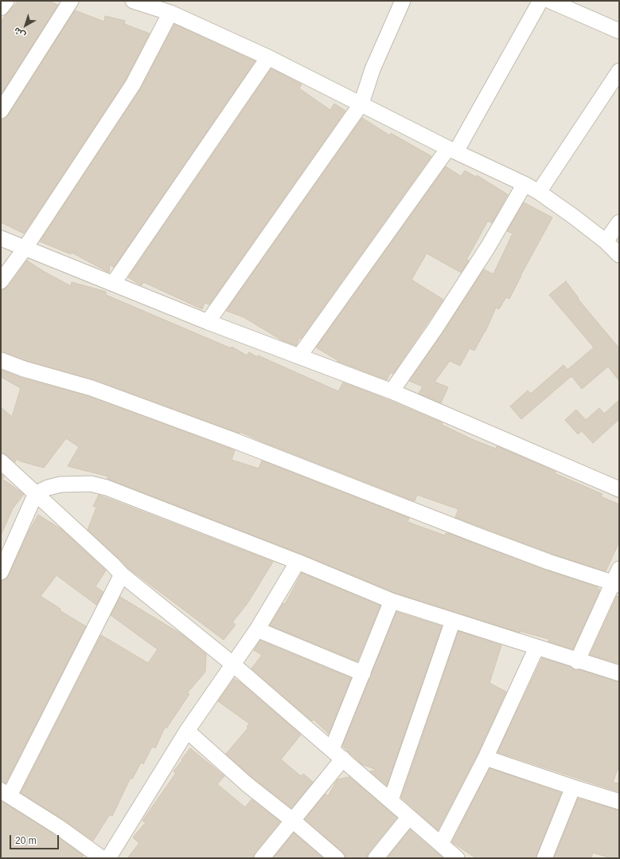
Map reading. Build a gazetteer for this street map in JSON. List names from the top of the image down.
{
  "scale_bar": "20 m",
  "north": "bottom left"
}
